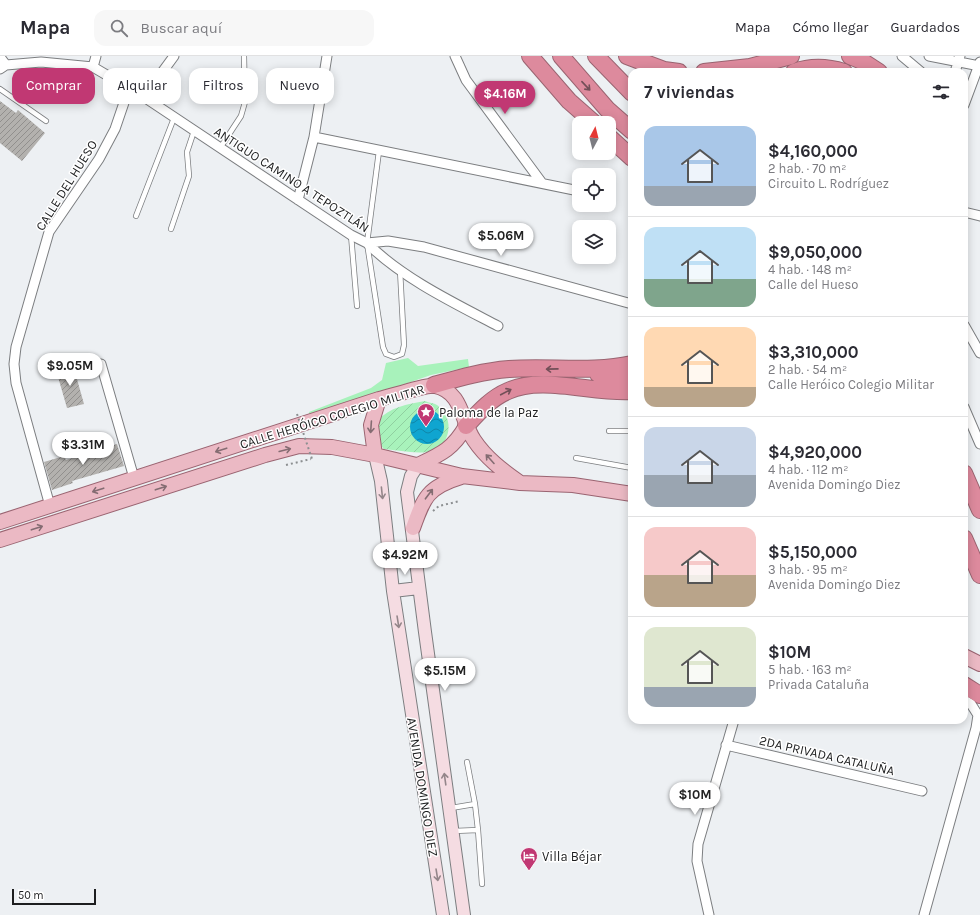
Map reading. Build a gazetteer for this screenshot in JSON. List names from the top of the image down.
{
  "streets": {
    "main road": ["CALLE HERÓICO COLEGIO MILITAR", "AVENIDA DOMINGO DIEZ"],
    "street": ["ANTIGUO CAMINO A TEPOZTLÁN", "CALLE DEL HUESO", "2DA PRIVADA CATALUÑA"]
  },
  "crossings": [
    ["CALLE DEL HUESO", "CALLE HERÓICO COLEGIO MILITAR"],
    ["CALLE HERÓICO COLEGIO MILITAR", "AVENIDA DOMINGO DIEZ"]
  ],
  "places": {
    "place": ["Paloma de la Paz"],
    "hotel": ["Villa Béjar"]
  },
  "scale_bar": "50 m",
  "north": "top",
  "page": {
    "header": "Mapa",
    "search": "Buscar aquí",
    "nav": ["Mapa", "Cómo llegar", "Guardados"],
    "chip": [
      "Comprar",
      "Alquilar",
      "Filtros",
      "Nuevo"
    ],
    "heading": "7 viviendas",
    "price": [
      "$4.16M",
      "$5.06M",
      "$9.05M",
      "$3.31M",
      "$4.92M",
      "$5.15M",
      "$10M"
    ],
    "list": [
      {
        "name": "$4,160,000",
        "note": "2 hab. · 70 m² · Circuito L. Rodríguez"
      },
      {
        "name": "$9,050,000",
        "note": "4 hab. · 148 m² · Calle del Hueso"
      },
      {
        "name": "$3,310,000",
        "note": "2 hab. · 54 m² · Calle Heróico Colegio Militar"
      },
      {
        "name": "$4,920,000",
        "note": "4 hab. · 112 m² · Avenida Domingo Diez"
      },
      {
        "name": "$5,150,000",
        "note": "3 hab. · 95 m² · Avenida Domingo Diez"
      },
      {
        "name": "$10M",
        "note": "5 hab. · 163 m² · Privada Cataluña"
      }
    ],
    "scale": "50 m"
  }
}
